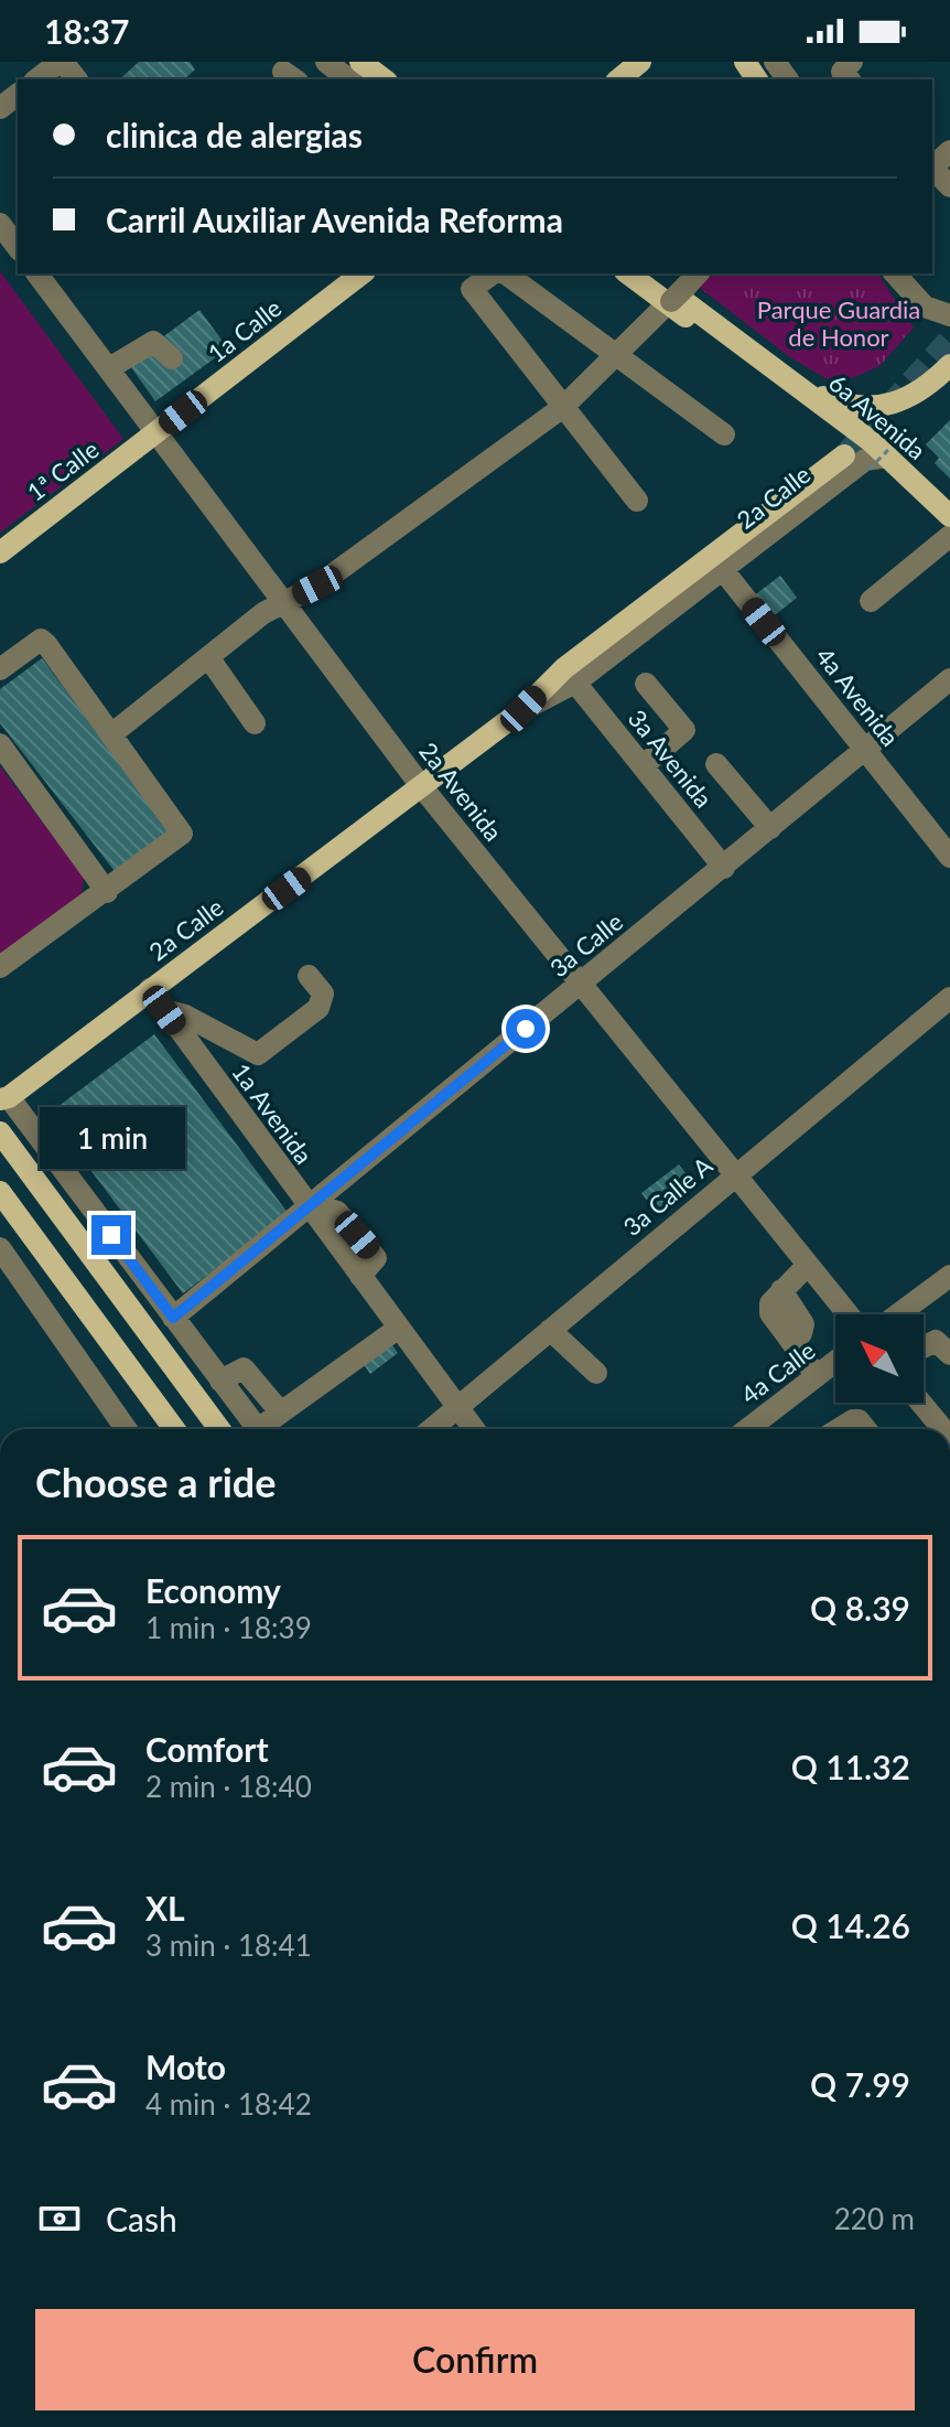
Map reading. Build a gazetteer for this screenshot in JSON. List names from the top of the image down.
{
  "streets": {
    "main road": [
      "1a Calle",
      "6a Avenida",
      "1ª Calle",
      "2a Calle"
    ],
    "street": [
      "4a Avenida",
      "3a Avenida",
      "2a Avenida",
      "3a Calle",
      "1a Avenida",
      "3a Calle A",
      "4a Calle"
    ]
  },
  "crossings": [
    ["1a Calle", "1ª Calle"],
    ["1a Calle", "2a Avenida"],
    ["6a Avenida", "2a Calle"],
    ["1ª Calle", "2a Avenida"],
    ["2a Calle", "4a Avenida"],
    ["2a Calle", "3a Avenida"],
    ["2a Calle", "2a Avenida"],
    ["2a Calle", "1a Avenida"],
    ["4a Avenida", "3a Calle"],
    ["3a Avenida", "3a Calle"],
    ["2a Avenida", "3a Calle"],
    ["2a Avenida", "3a Calle A"],
    ["3a Calle", "1a Avenida"]
  ],
  "parks": ["Parque Guardia de Honor"],
  "north": "top left",
  "page": {
    "status": "18:37",
    "banner": ["clinica de alergias", "Carril Auxiliar Avenida Reforma"],
    "bubble": "1 min",
    "heading": "Choose a ride",
    "list": [
      {
        "name": "Economy",
        "note": "1 min · 18:39",
        "value": "Q 8.39"
      },
      {
        "name": "Comfort",
        "note": "2 min · 18:40",
        "value": "Q 11.32"
      },
      {
        "name": "XL",
        "note": "3 min · 18:41",
        "value": "Q 14.26"
      },
      {
        "name": "Moto",
        "note": "4 min · 18:42",
        "value": "Q 7.99"
      }
    ],
    "pay": ["Cash", "220 m"],
    "buttons": "Confirm"
  }
}
